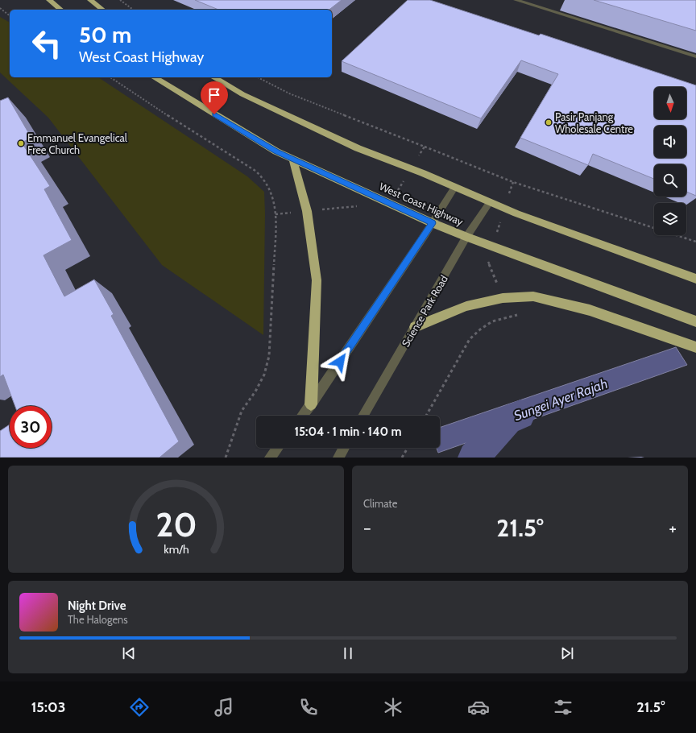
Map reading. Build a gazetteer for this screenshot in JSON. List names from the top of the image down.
{
  "streets": {
    "highway": ["West Coast Highway"],
    "street": ["Science Park Road"]
  },
  "crossings": [
    ["West Coast Highway", "Science Park Road"]
  ],
  "water": ["Sungei Ayer Rajah"],
  "places": ["Pasir Panjang Wholesale Centre", "Emmanuel Evangelical Free Church"],
  "north": "bottom",
  "page": {
    "turn": ["50 m", "West Coast Highway"],
    "limit": "30",
    "trip": "15:04 · 1 min · 140 m",
    "tile": "Climate",
    "heat": ["−", "21.5°", "+"],
    "song": ["Night Drive", "The Halogens"],
    "tabs": ["15:03", "21.5°"],
    "gauge": ["20", "km/h"]
  }
}
